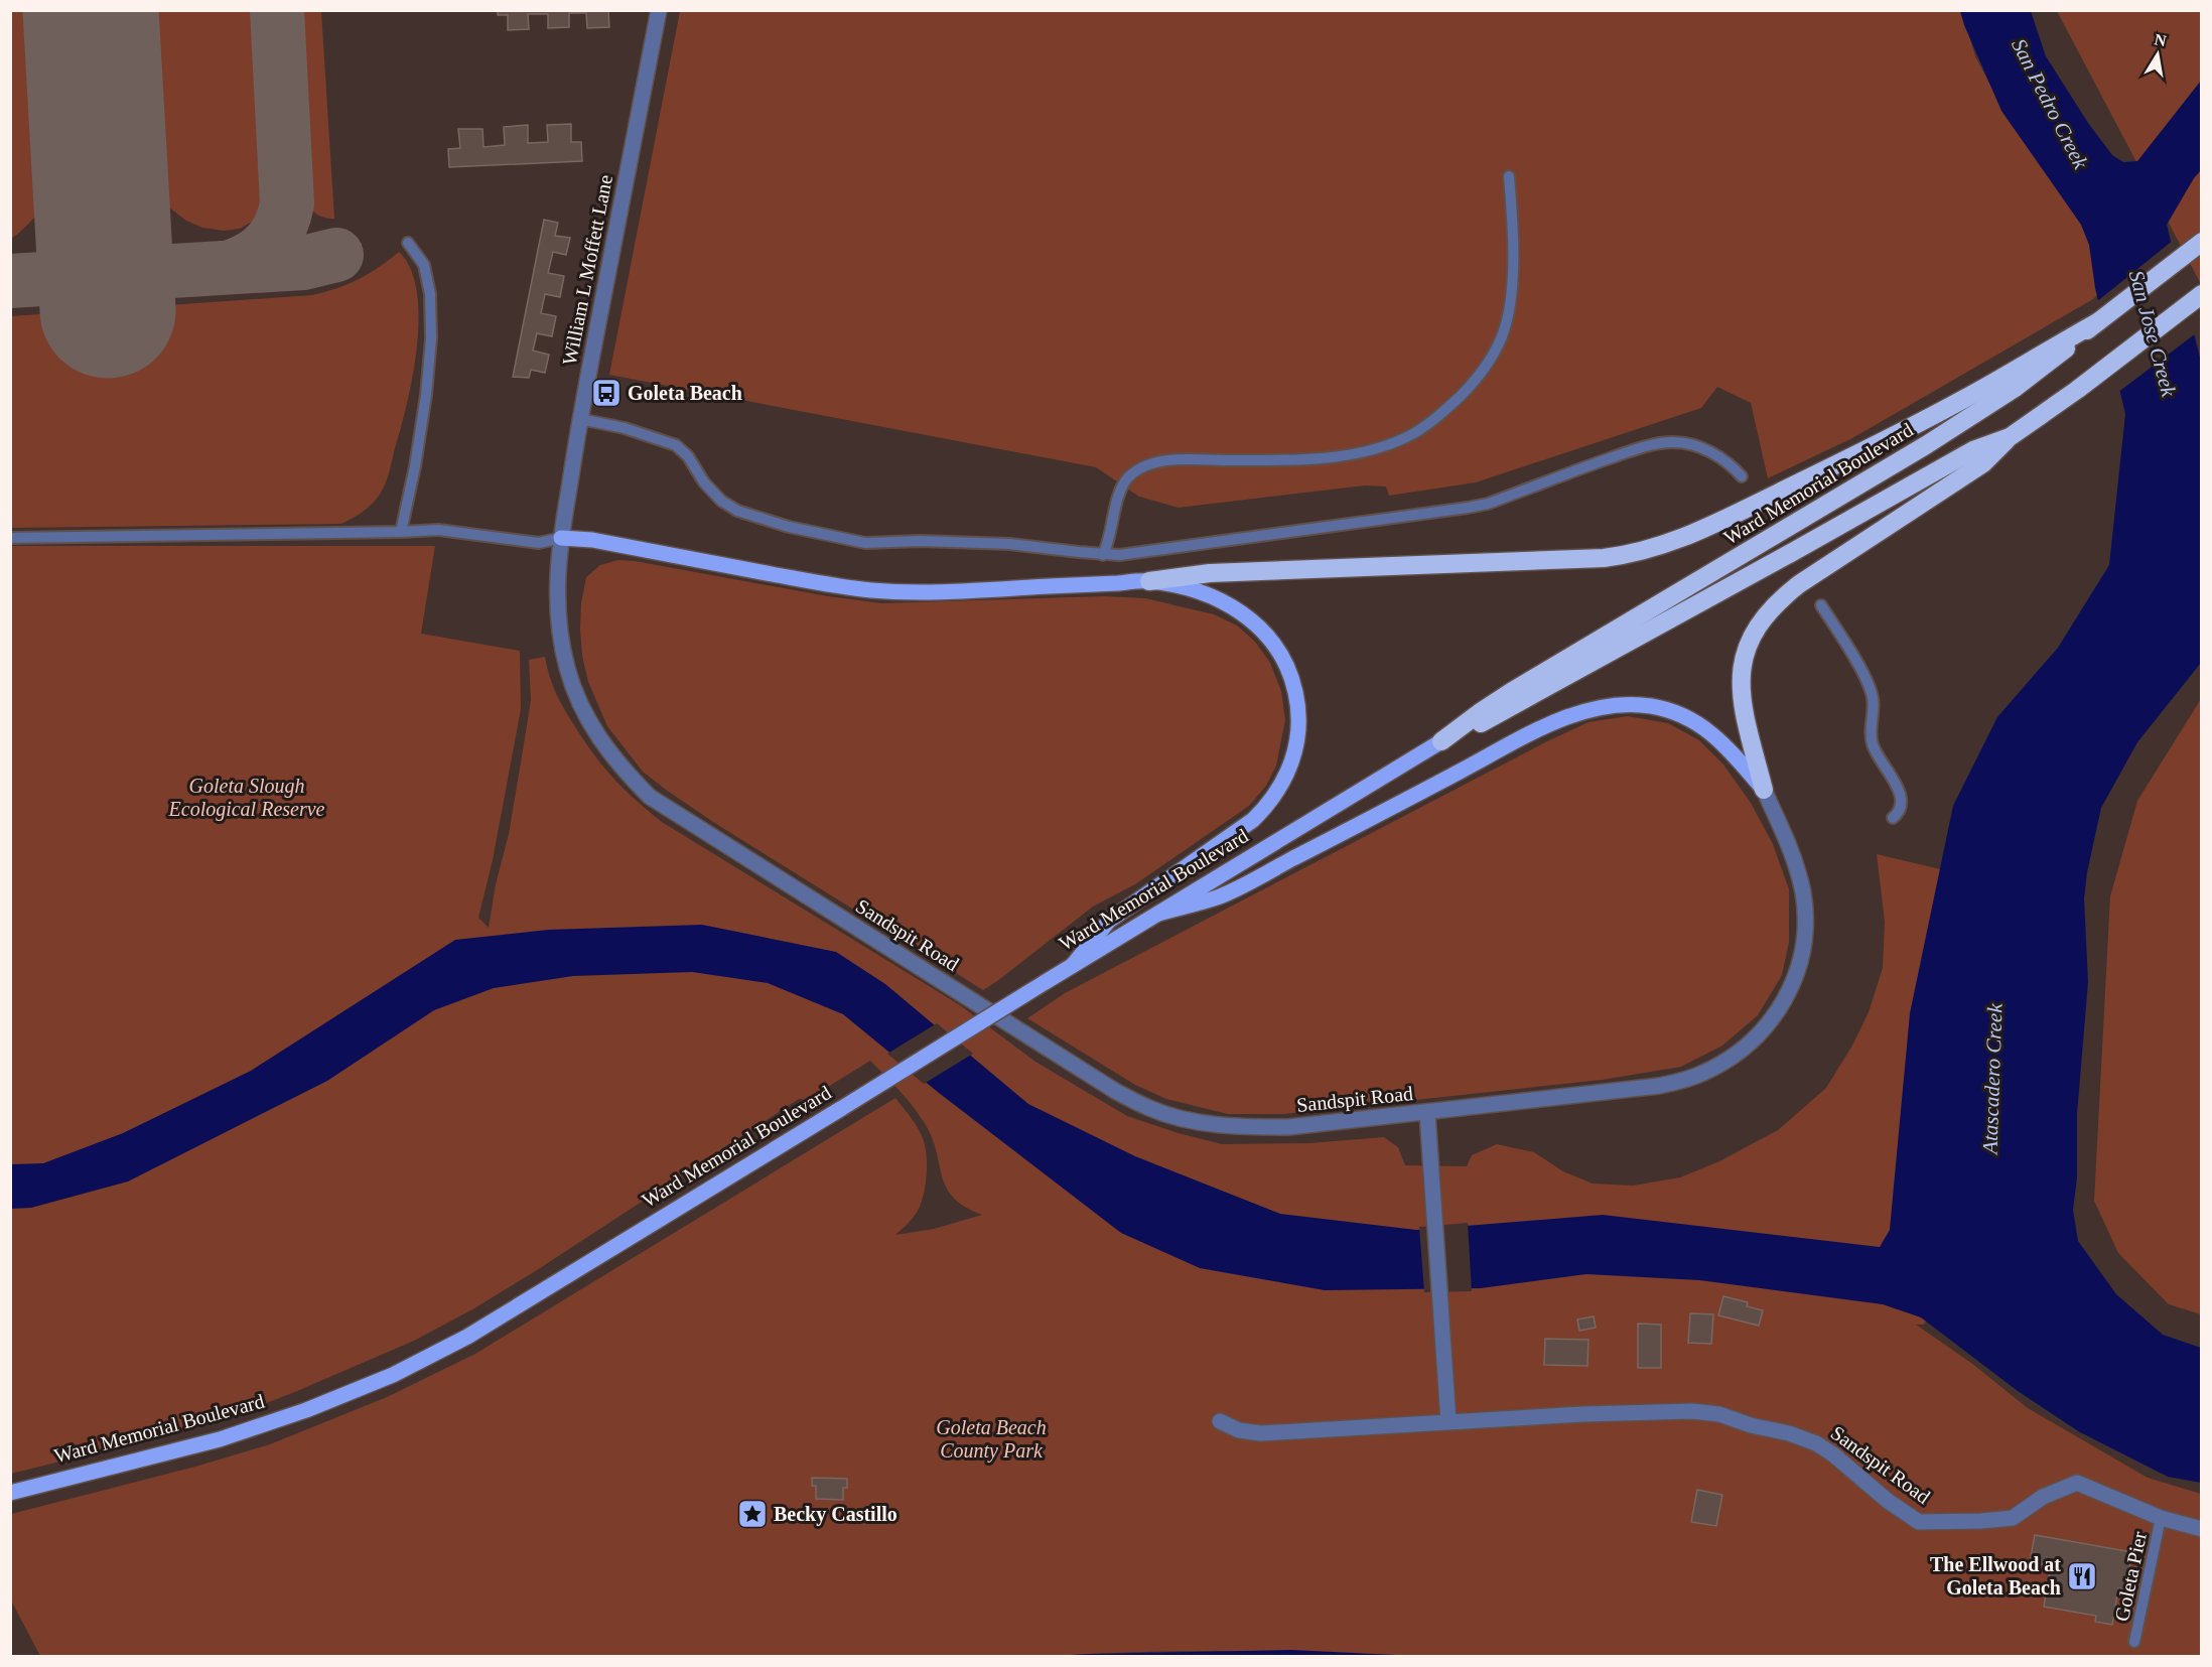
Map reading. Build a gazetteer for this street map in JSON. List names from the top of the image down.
{
  "streets": {
    "highway": ["Ward Memorial Boulevard"],
    "street": ["William L Moffett Lane", "Sandspit Road"],
    "lane": ["Goleta Pier"]
  },
  "crossings": [
    ["William L Moffett Lane", "Sandspit Road"],
    ["Sandspit Road", "Goleta Pier"]
  ],
  "water": ["San Pedro Creek", "San Jose Creek", "Atascadero Creek"],
  "parks": ["Goleta Slough Ecological Reserve", "Goleta Beach County Park"],
  "places": {
    "bus stop": ["Goleta Beach"],
    "place": ["Becky Castillo"],
    "restaurant": ["The Ellwood at Goleta Beach"]
  },
  "north": "top"
}
